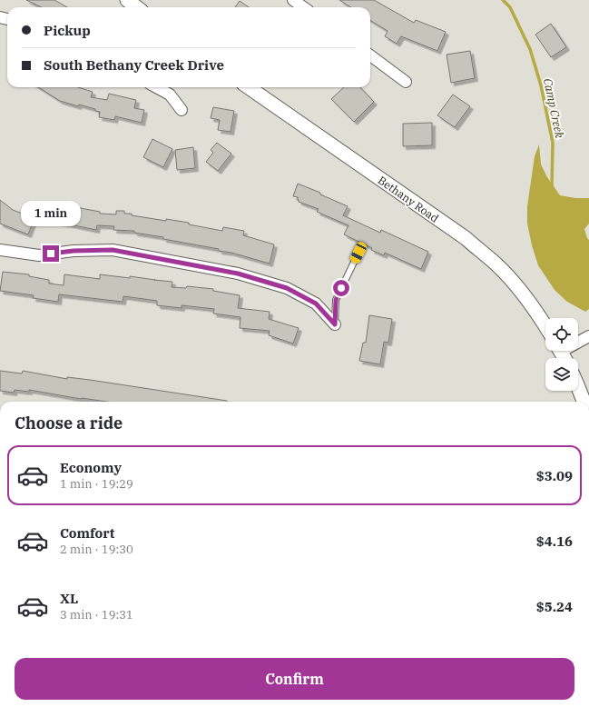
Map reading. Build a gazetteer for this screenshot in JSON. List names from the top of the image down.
{
  "streets": {
    "street": ["Bethany Road"]
  },
  "water": ["Camp Creek"],
  "page": {
    "banner": ["Pickup", "South Bethany Creek Drive"],
    "bubble": "1 min",
    "heading": "Choose a ride",
    "list": [
      {
        "name": "Economy",
        "note": "1 min · 19:29",
        "value": "$3.09"
      },
      {
        "name": "Comfort",
        "note": "2 min · 19:30",
        "value": "$4.16"
      },
      {
        "name": "XL",
        "note": "3 min · 19:31",
        "value": "$5.24"
      }
    ],
    "buttons": "Confirm"
  }
}
